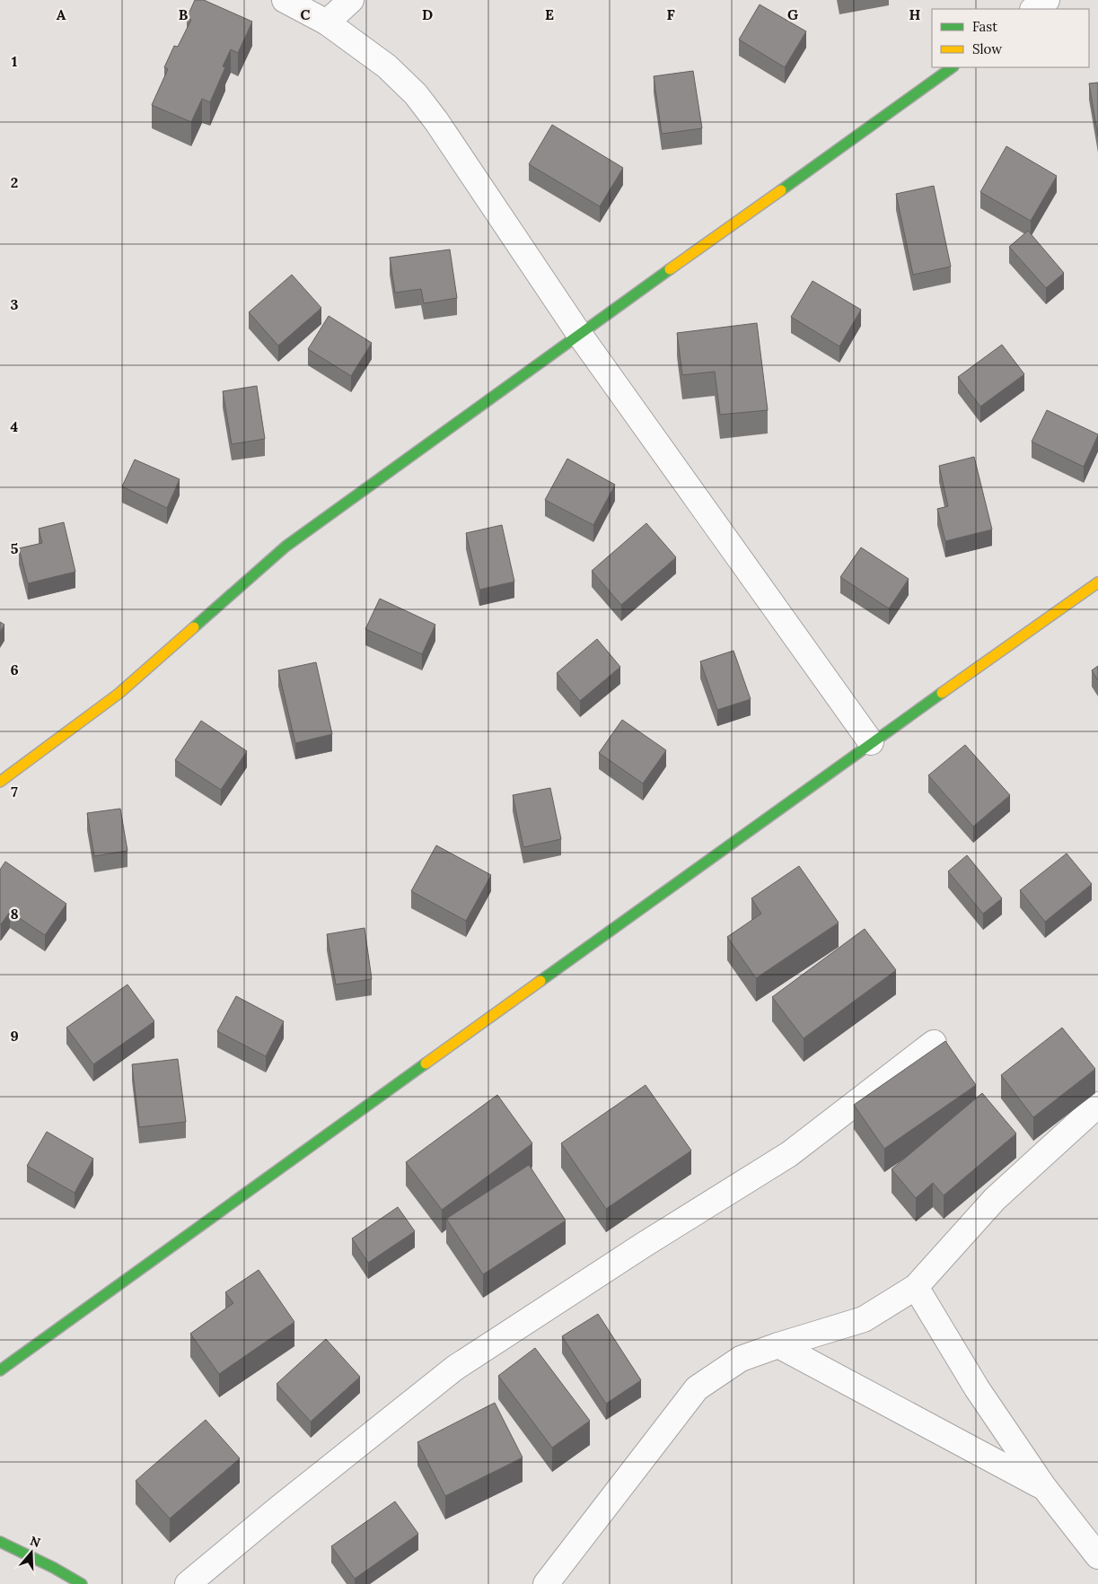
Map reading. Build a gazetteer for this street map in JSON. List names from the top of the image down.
{
  "legend": ["Fast", "Slow"],
  "north": "top",
  "grid": {
    "columns": [
      "A",
      "B",
      "C",
      "D",
      "E",
      "F",
      "G",
      "H"
    ],
    "rows": [
      "1",
      "2",
      "3",
      "4",
      "5",
      "6",
      "7",
      "8",
      "9"
    ]
  }
}
